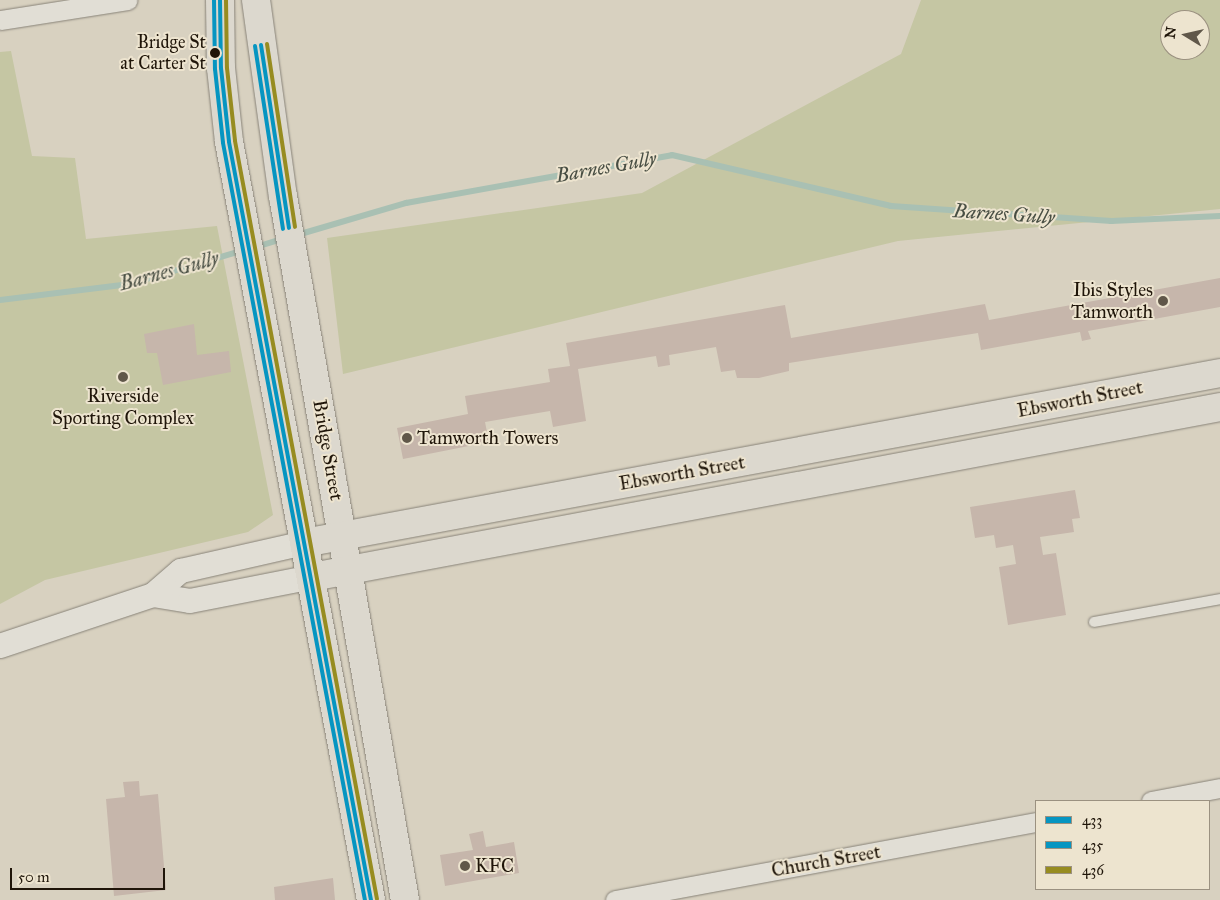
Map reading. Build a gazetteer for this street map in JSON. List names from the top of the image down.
{
  "streets": {
    "main road": ["Ebsworth Street", "Bridge Street"],
    "street": ["Church Street"]
  },
  "crossings": [
    ["Ebsworth Street", "Bridge Street"]
  ],
  "water": ["Barnes Gully"],
  "places": [
    "Bridge St at Carter St",
    "Ibis Styles Tamworth",
    "Riverside Sporting Complex",
    "Tamworth Towers",
    "KFC"
  ],
  "lines": ["transit line 433", "transit line 435", "transit line 436"],
  "legend": ["433", "435", "436"],
  "scale_bar": "50 m",
  "north": "left"
}
